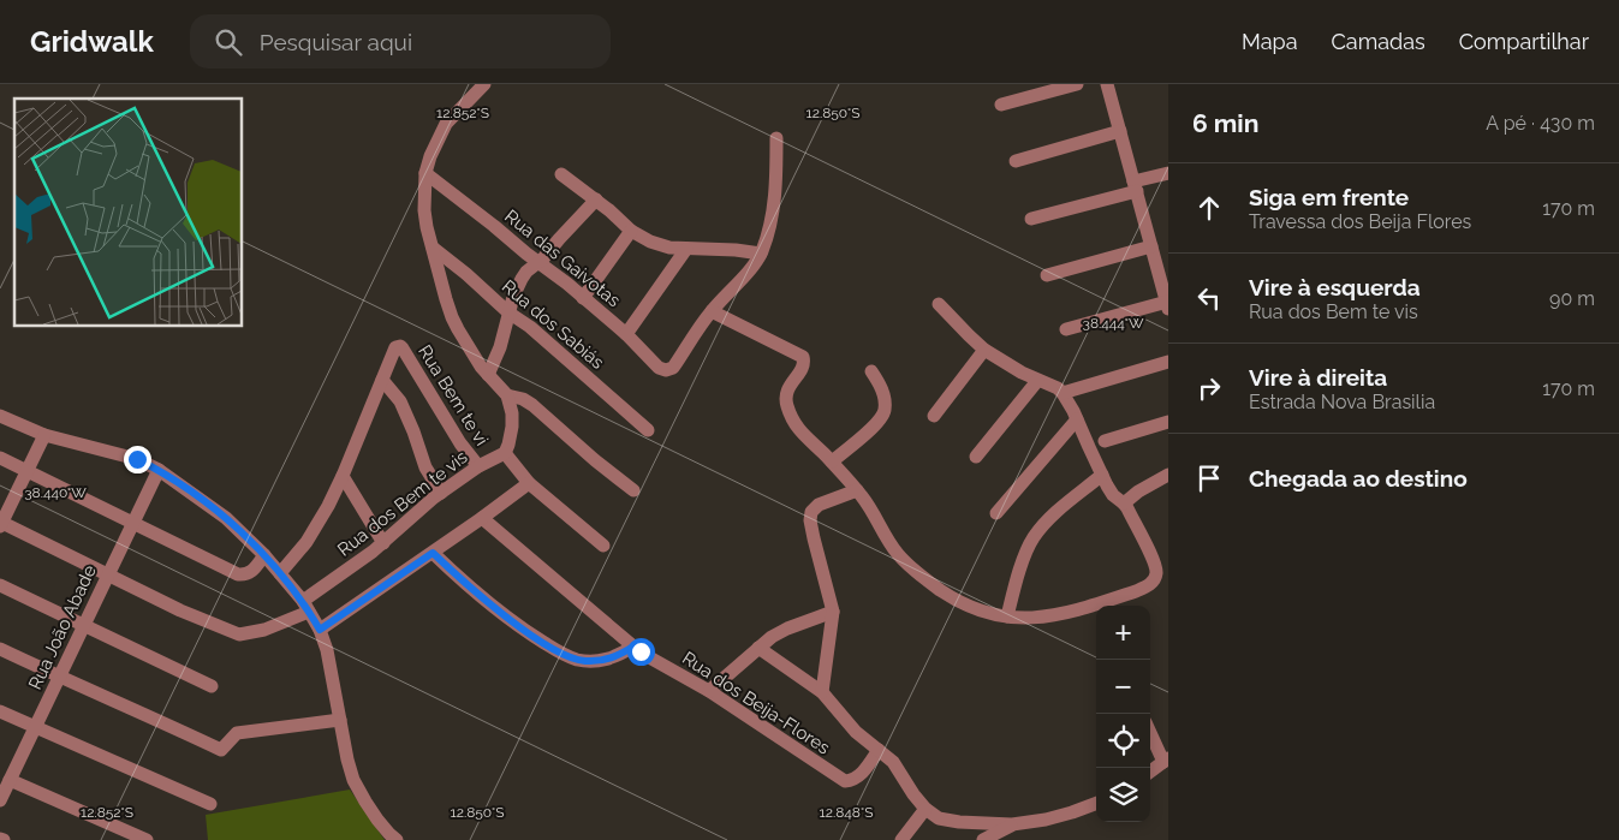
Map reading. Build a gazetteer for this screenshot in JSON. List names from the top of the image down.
{
  "streets": {
    "street": [
      "Rua das Gaivotas",
      "Rua dos Sabiás",
      "Rua Bem te vi",
      "Rua dos Bem te vis",
      "Rua João Abade",
      "Rua dos Beija-Flores"
    ]
  },
  "crossings": [
    ["Rua Bem te vi", "Rua dos Bem te vis"],
    ["Rua dos Bem te vis", "Rua João Abade"]
  ],
  "page": {
    "header": "Gridwalk",
    "search": "Pesquisar aqui",
    "nav": ["Mapa", "Camadas", "Compartilhar"],
    "heading": ["6 min", "A pé · 430 m"],
    "list": [
      ["Siga em frente", "Travessa dos Beija Flores", "170 m"],
      ["Vire à esquerda", "Rua dos Bem te vis", "90 m"],
      ["Vire à direita", "Estrada Nova Brasilia", "170 m"],
      "Chegada ao destino"
    ],
    "map_buttons": ["+", "−"]
  },
  "coordinates": [
    "12.852°S",
    "12.850°S",
    "38.444°W",
    "38.440°W",
    "12.848°S"
  ]
}
